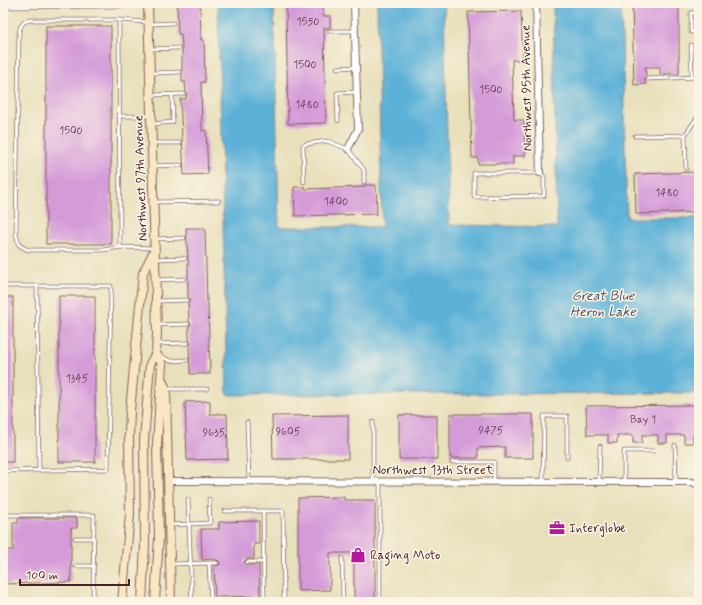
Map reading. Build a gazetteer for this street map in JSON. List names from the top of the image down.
{
  "streets": {
    "street": ["Northwest 95th Avenue", "Northwest 97th Avenue", "Northwest 13th Street"]
  },
  "water": ["Great Blue Heron Lake"],
  "places": {
    "office": ["Interglobe"],
    "shop": ["Raging Moto"]
  },
  "house_numbers": [
    "1550",
    "1500",
    "1500",
    "1480",
    "1500",
    "1480",
    "1400",
    "1345",
    "Bay 1",
    "9475",
    "9605",
    "9635"
  ],
  "scale_bar": "100 m"
}
